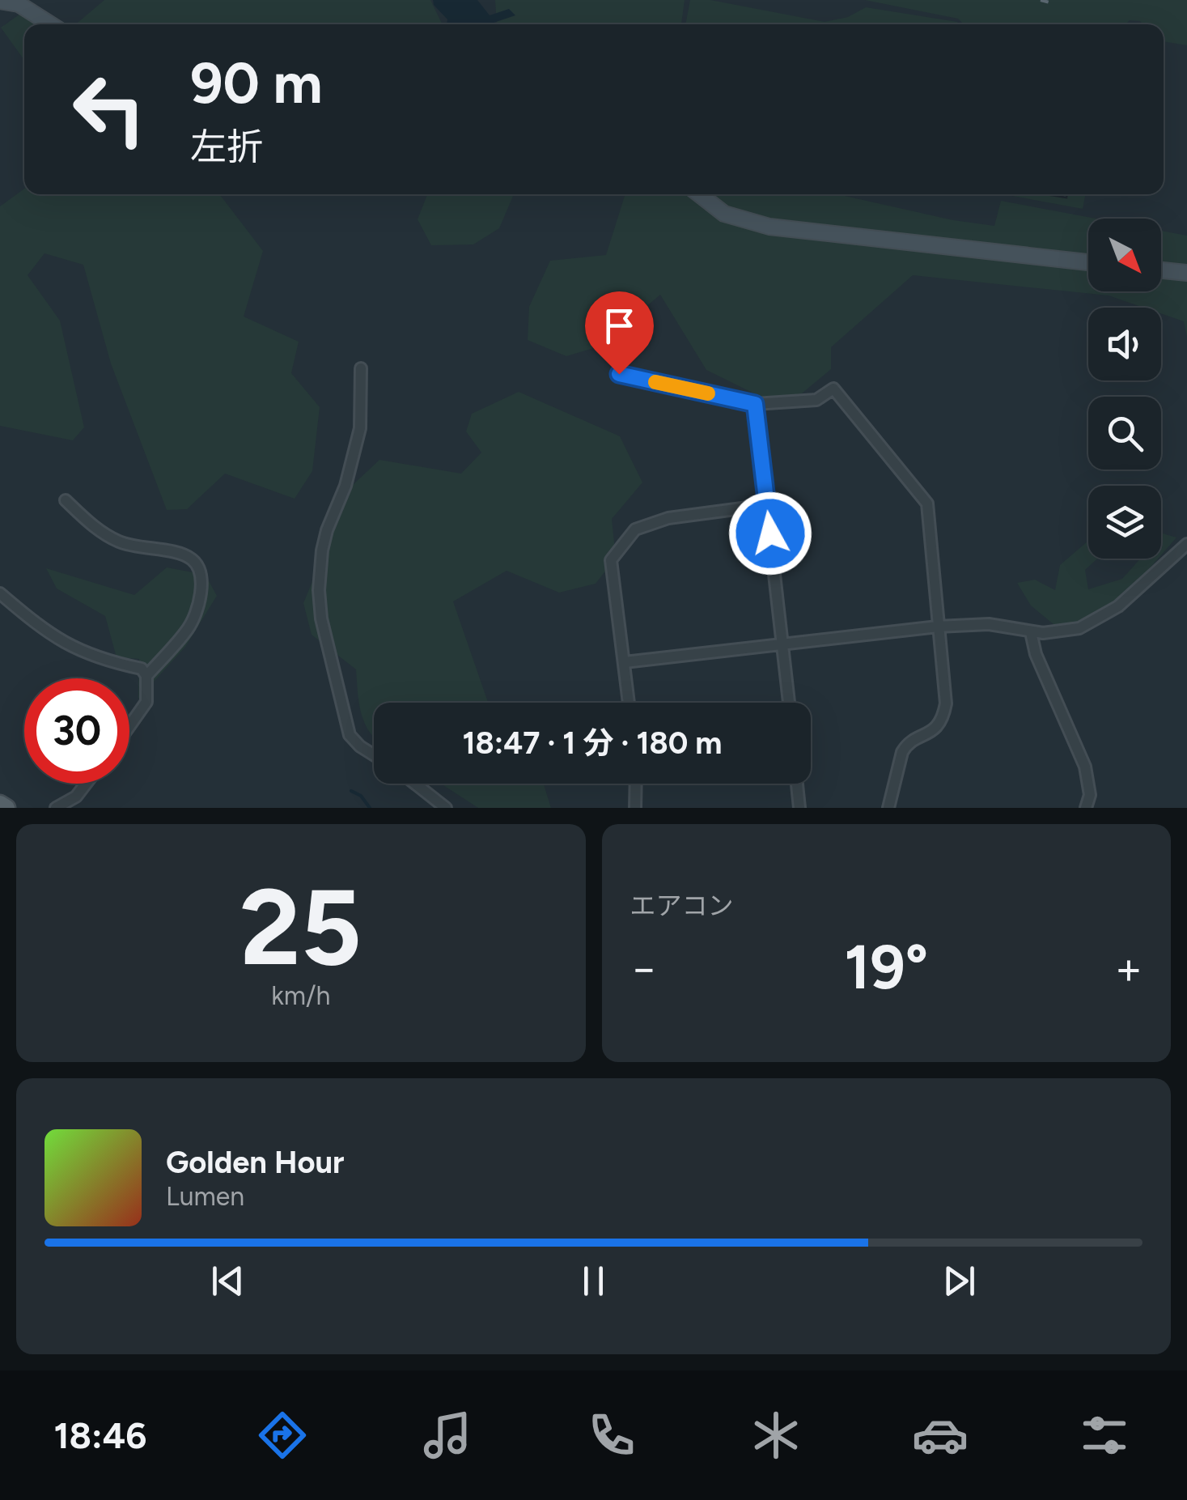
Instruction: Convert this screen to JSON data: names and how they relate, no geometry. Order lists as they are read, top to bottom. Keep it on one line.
{"north":"bottom right","page":{"turn":["90 m","左折"],"limit":"30","trip":"18:47 · 1 分 · 180 m","tile":[["25","km/h"],"エアコン"],"heat":["−","19°","+"],"song":["Golden Hour","Lumen"],"tabs":"18:46"}}
